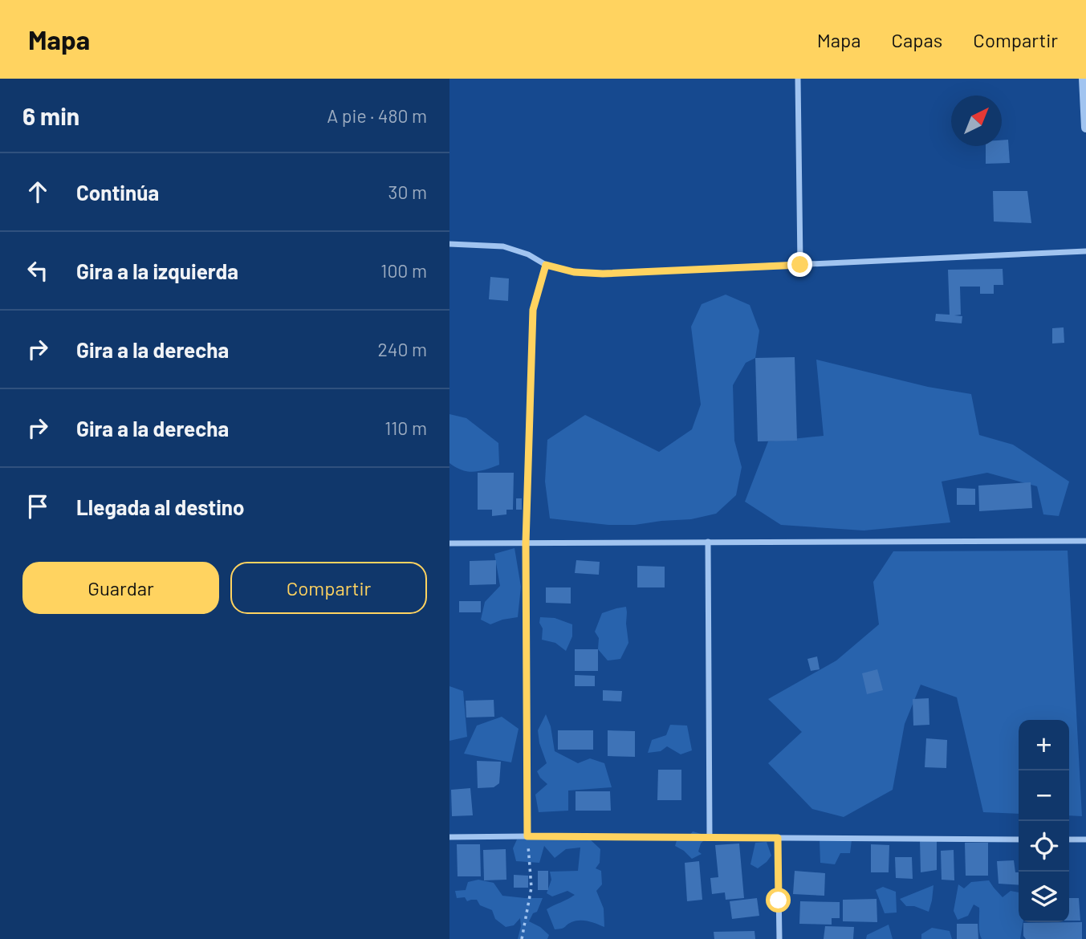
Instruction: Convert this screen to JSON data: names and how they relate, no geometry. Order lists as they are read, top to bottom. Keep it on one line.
{"north":"top right","page":{"header":"Mapa","nav":["Mapa","Capas","Compartir"],"heading":["6 min","A pie · 480 m"],"list":[["Continúa","30 m"],["Gira a la izquierda","100 m"],["Gira a la derecha","240 m"],["Gira a la derecha","110 m"],"Llegada al destino"],"buttons":["Guardar","Compartir"],"map_buttons":["+","−"]}}
